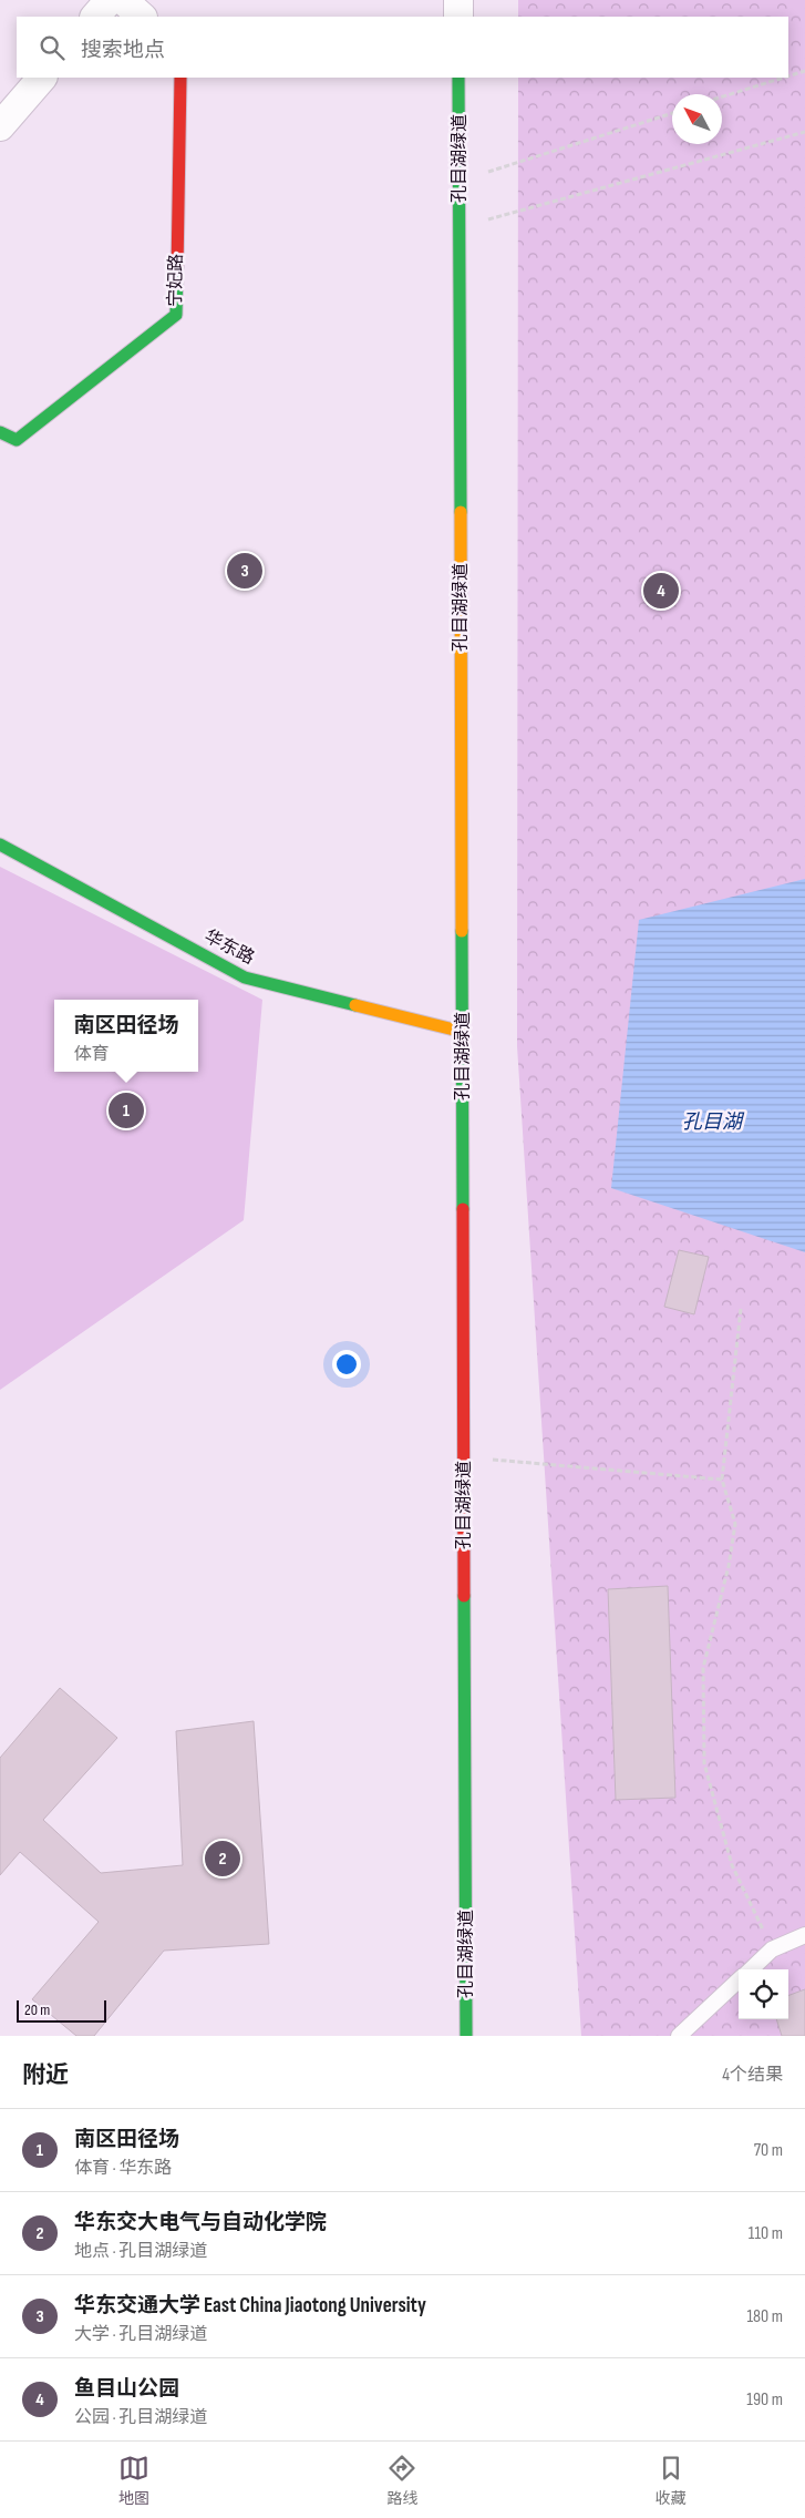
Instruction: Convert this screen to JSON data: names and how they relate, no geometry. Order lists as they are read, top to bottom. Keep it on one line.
{"streets":{"street":["孔目湖绿道","宁妃路","华东路"]},"crossings":[["孔目湖绿道","华东路"]],"water":["孔目湖"],"scale_bar":"20 m","north":"top left","page":{"search":"搜索地点","pins":["3","4","1","2"],"popup":["南区田径场","体育"],"scale":"20 m","heading":["附近","4个结果"],"list":[{"mark":"1","name":"南区田径场","note":"体育 · 华东路","value":"70 m"},{"mark":"2","name":"华东交大电气与自动化学院","note":"地点 · 孔目湖绿道","value":"110 m"},{"mark":"3","name":"华东交通大学 East China Jiaotong University","note":"大学 · 孔目湖绿道","value":"180 m"},{"mark":"4","name":"鱼目山公园","note":"公园 · 孔目湖绿道","value":"190 m"}],"nav":["地图","路线","收藏"]}}
